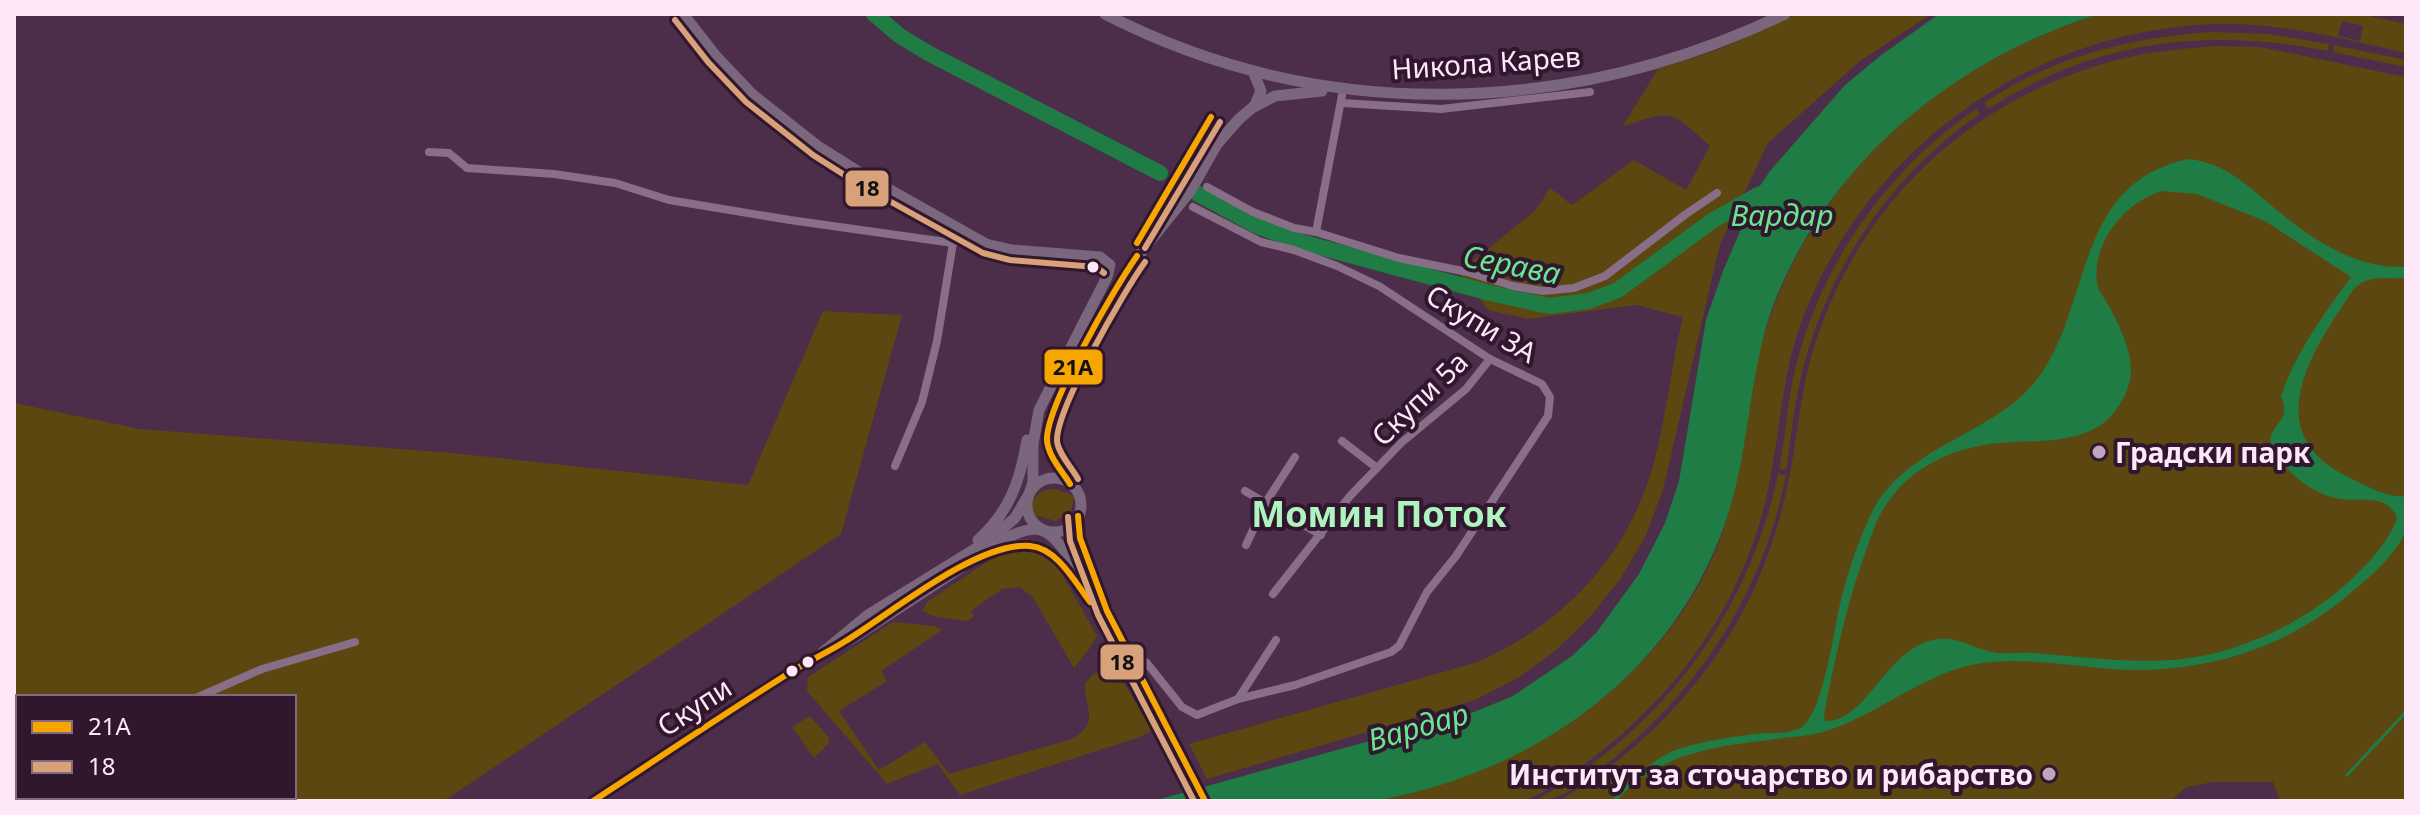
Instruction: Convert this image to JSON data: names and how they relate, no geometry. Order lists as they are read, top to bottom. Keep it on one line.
{"streets":{"street":["Никола Карев","Скупи 3А","Скупи 5а","Скупи"]},"crossings":[["Скупи 3А","Скупи 5а"]],"districts":["Момин Поток"],"water":["Вардар","Серава"],"places":["Градски парк","Институт за сточарство и рибарство"],"lines":["transit line 18","transit line 21A"],"legend":["21A","18"]}
